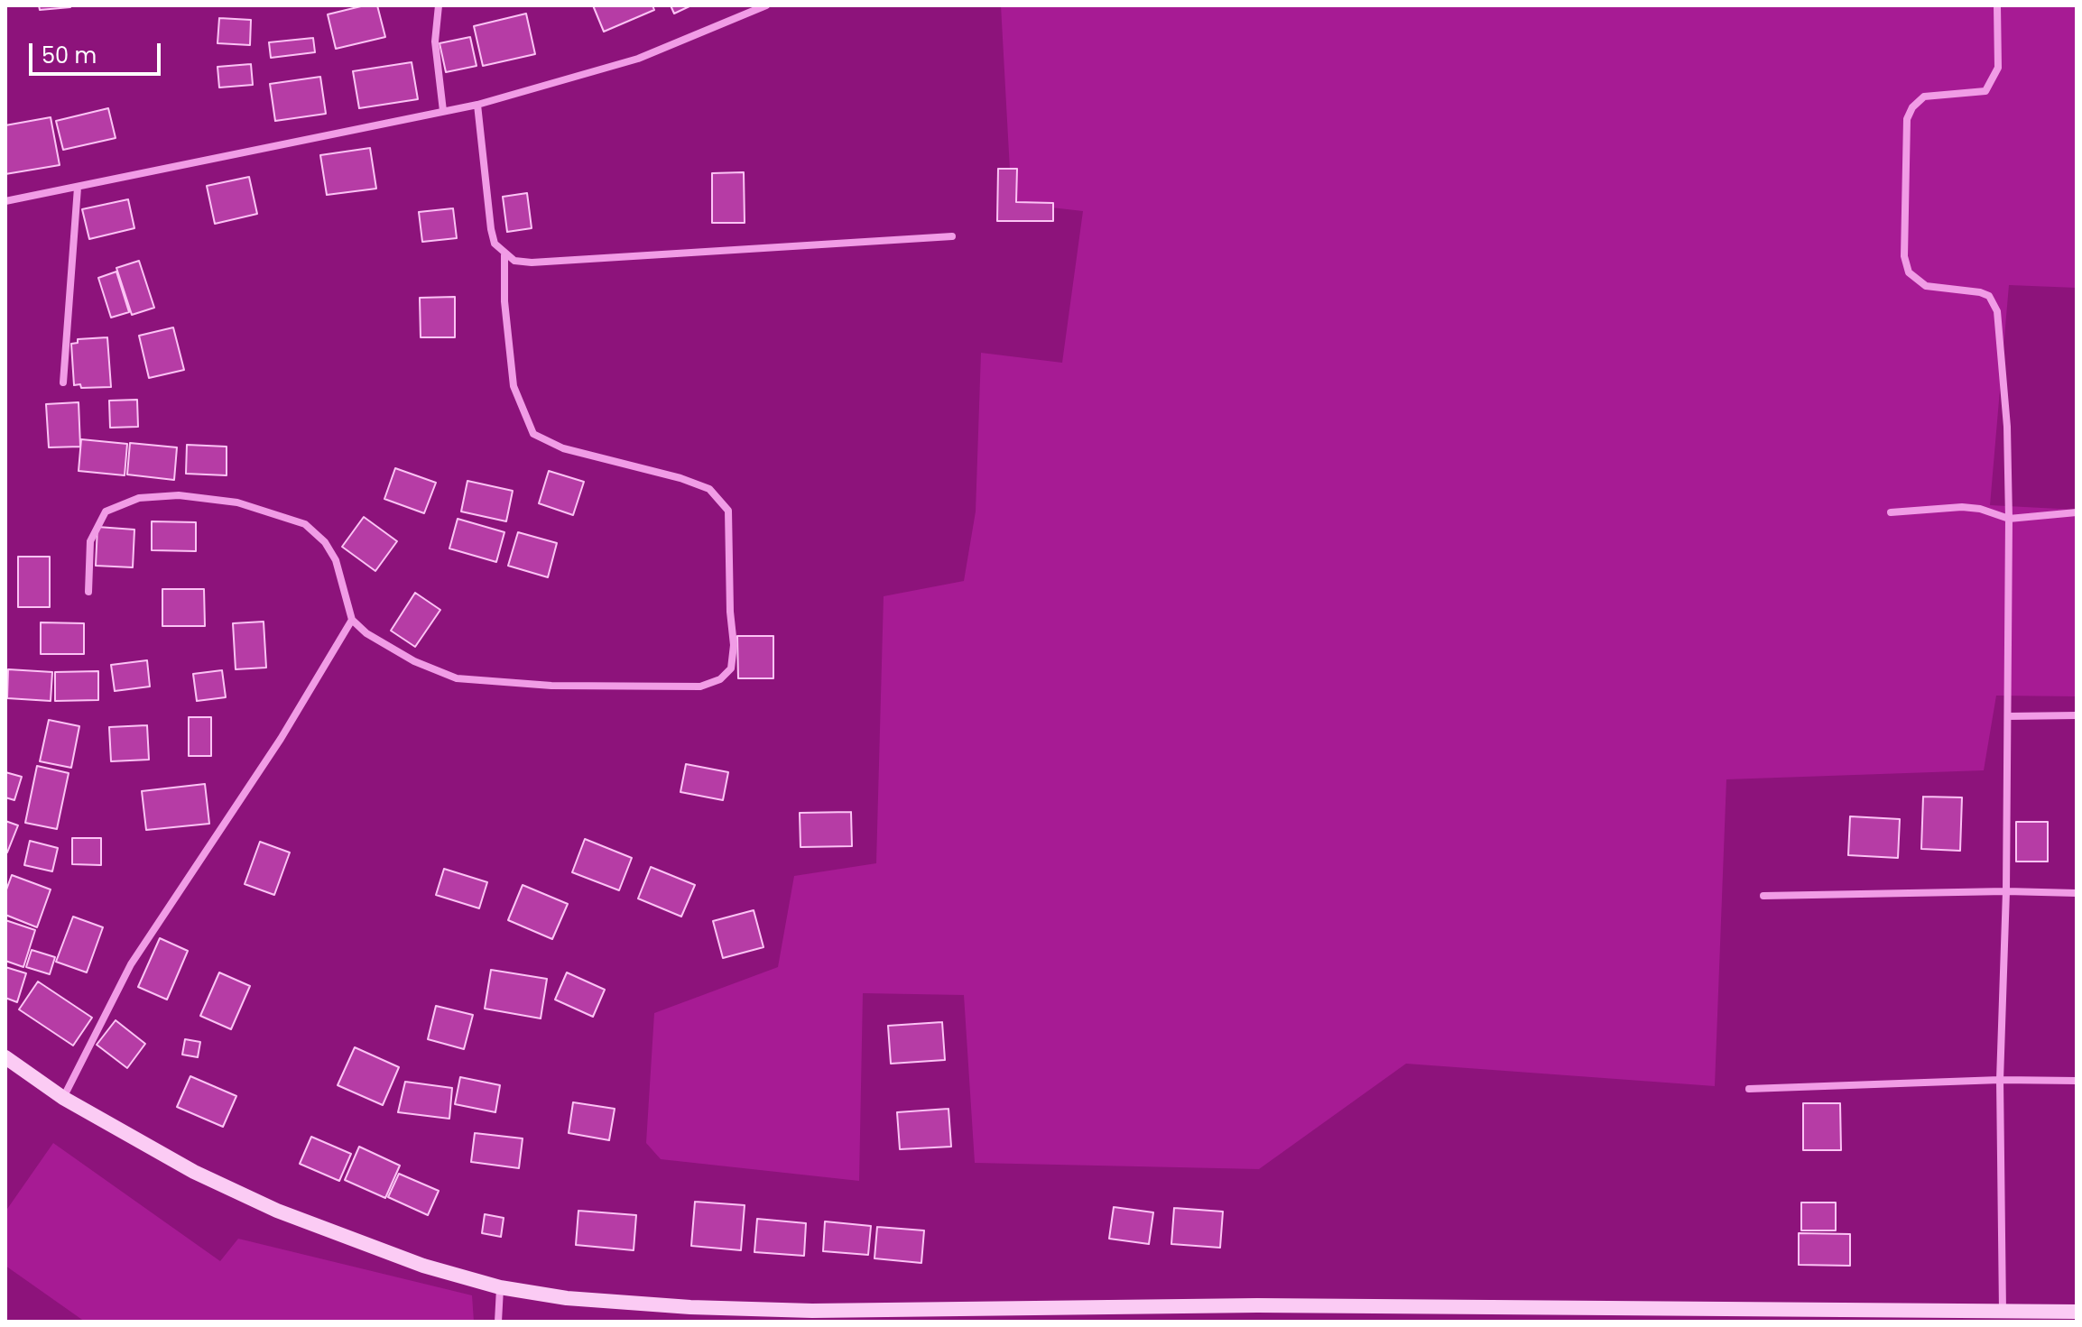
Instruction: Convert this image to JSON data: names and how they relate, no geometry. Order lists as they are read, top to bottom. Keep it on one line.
{"scale_bar":"50 m"}
